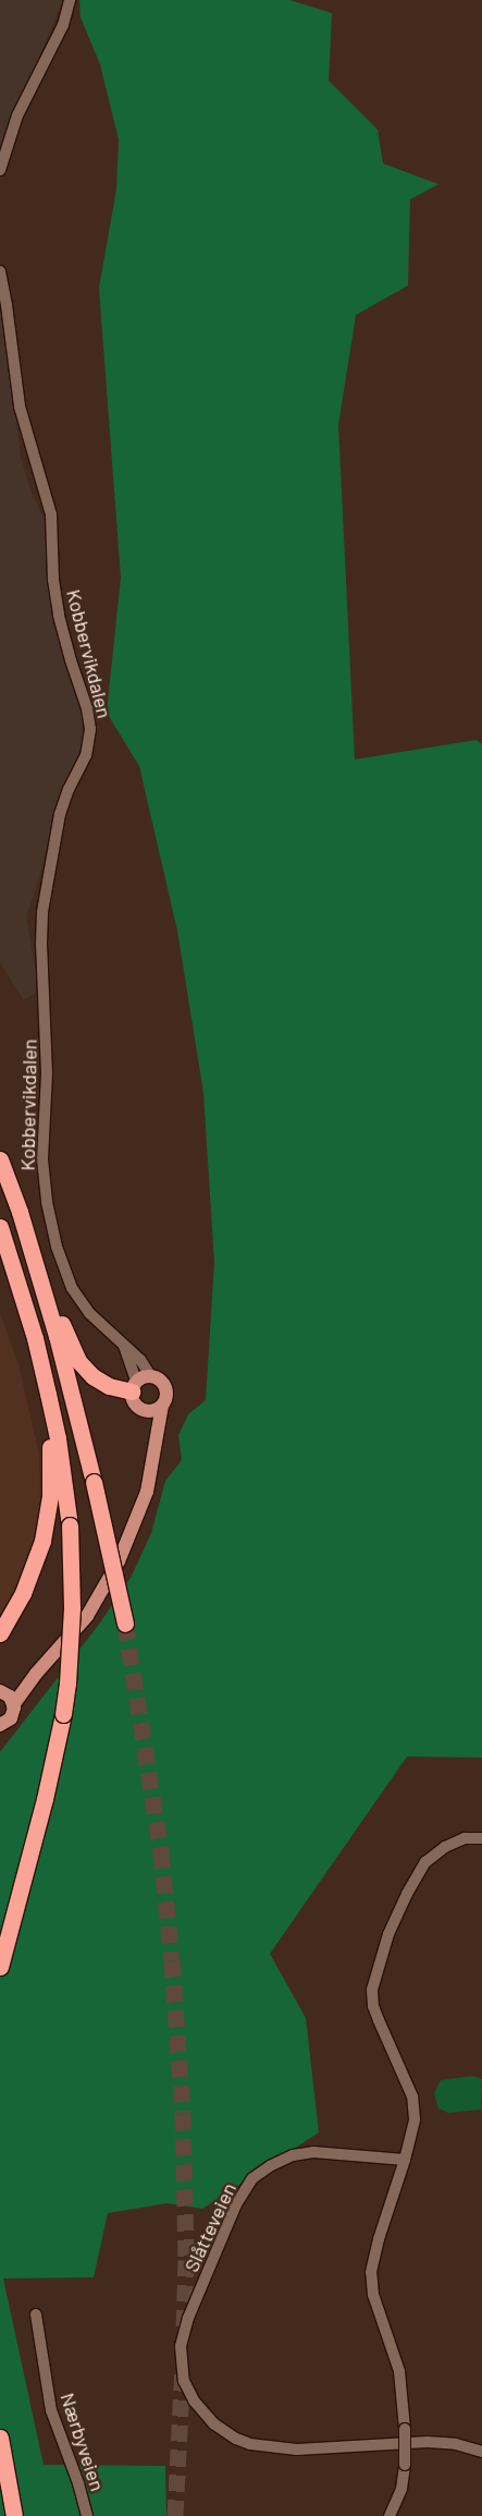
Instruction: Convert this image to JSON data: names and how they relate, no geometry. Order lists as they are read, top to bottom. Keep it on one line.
{"streets":{"street":["Kobbervikdalen","Slåtteveien","Nærbyveien"]}}
